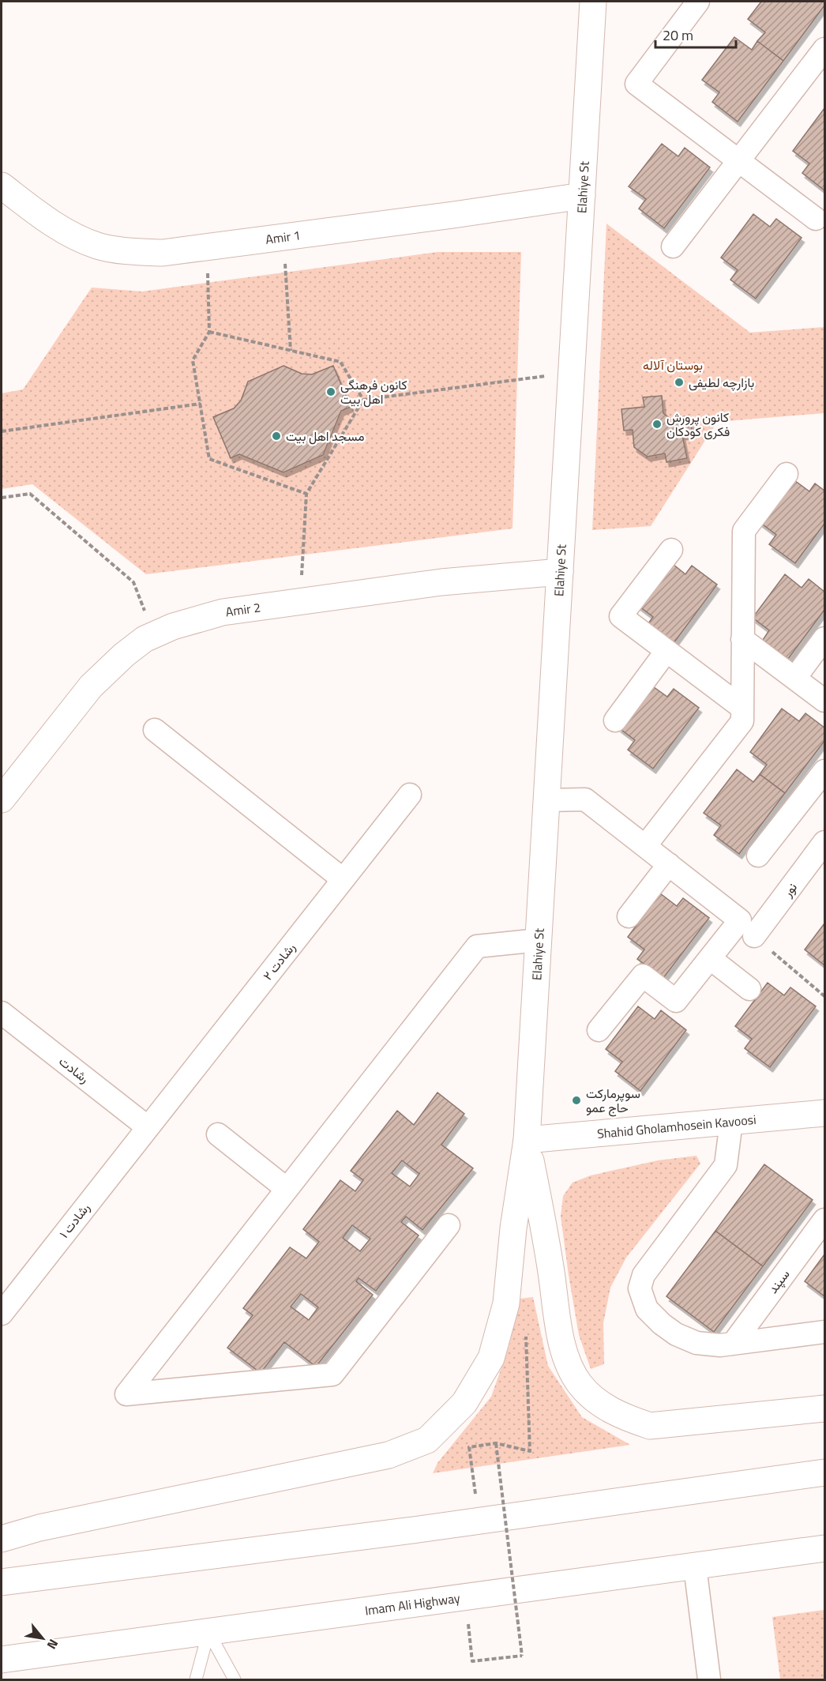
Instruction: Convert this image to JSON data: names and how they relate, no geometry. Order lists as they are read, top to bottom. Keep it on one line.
{"streets":{"main road":["Elahiye St","Amir 1","Amir 2","Shahid Gholamhosein Kavoosi","Imam Ali Highway"],"street":["نور","رشادت ۲","رشادت","رشادت ۱","سپند"]},"crossings":[["Elahiye St","Amir 1"],["Elahiye St","Amir 2"],["Elahiye St","Shahid Gholamhosein Kavoosi"],["رشادت ۲","رشادت"],["رشادت ۲","رشادت ۱"],["رشادت","رشادت ۱"]],"parks":["بوستان آلاله"],"places":["بازارچه لطیفی","کانون فرهنگی اهل بیت","کانون پرورش فکری کودکان","مسجد اهل بیت","سوپرمارکت حاج عمو"],"scale_bar":"20 m","north":"bottom right"}
